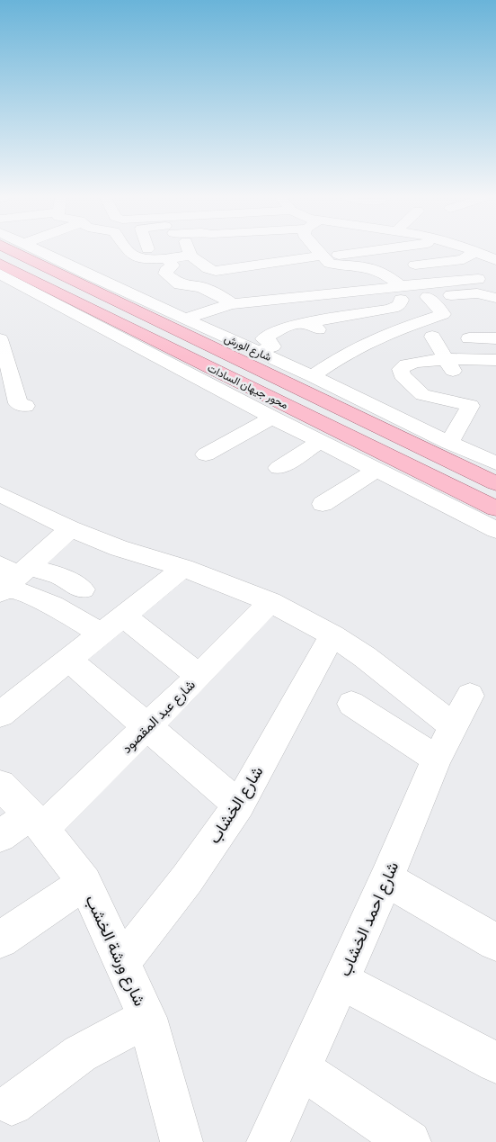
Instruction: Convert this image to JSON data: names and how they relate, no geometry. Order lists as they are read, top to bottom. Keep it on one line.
{"streets":{"main road":["محور جيهان السادات"],"street":["شارع الورش","شارع عبد المقصود","شارع الخشاب","شارع احمد الخشاب","شارع ورشة الخشب"]},"crossings":[["شارع عبد المقصود","شارع ورشة الخشب"],["شارع الخشاب","شارع احمد الخشاب"],["شارع الخشاب","شارع ورشة الخشب"]]}
